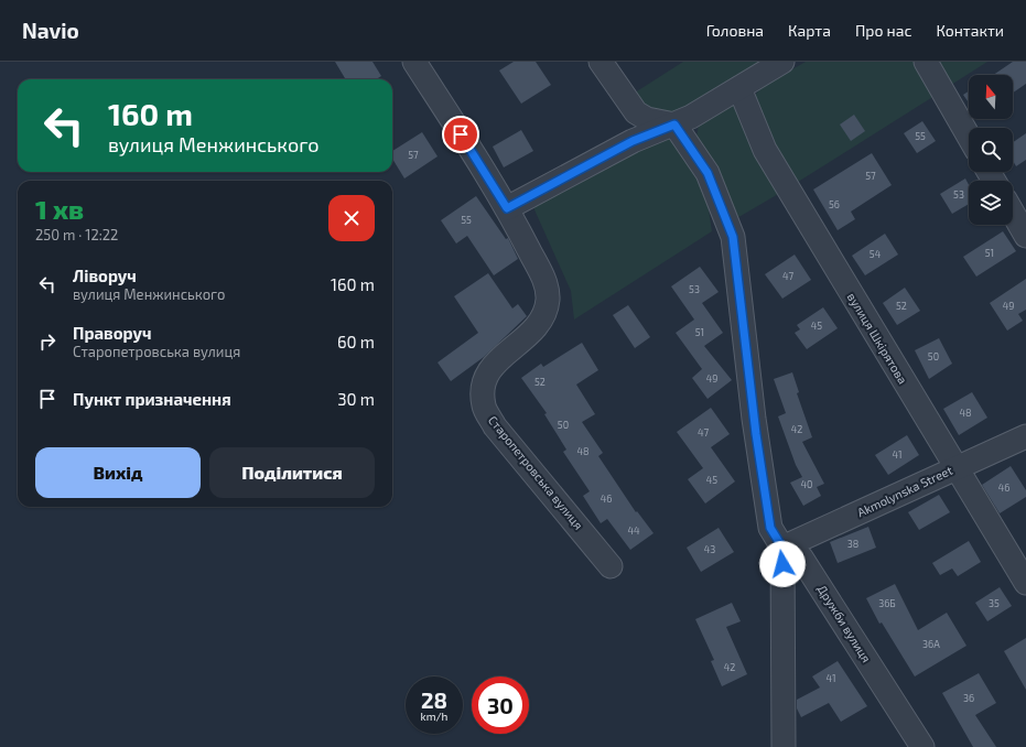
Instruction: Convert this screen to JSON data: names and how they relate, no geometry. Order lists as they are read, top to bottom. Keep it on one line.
{"streets":{"street":["вулиця Шкірятова","Старопетровська вулиця","Akmolynska Street","Дружби вулиця"]},"crossings":[["вулиця Шкірятова","Akmolynska Street"],["Akmolynska Street","Дружби вулиця"]],"house_numbers":["55","57","57","53","56","55","51","54","47","53","52","49","45","51","50","49","52","48","50","42","47","48","41","45","40","46","46","44","38","43","36Б","35","36А","42","41","36"],"north":"top","page":{"header":"Navio","nav":["Головна","Карта","Про нас","Контакти"],"turn":["160 m","вулиця Менжинського"],"heading":["1 хв","250 m · 12:22"],"list":[{"name":"Ліворуч","note":"вулиця Менжинського","value":"160 m"},{"name":"Праворуч","note":"Старопетровська вулиця","value":"60 m"},{"name":"Пункт призначення","value":"30 m"}],"buttons":["Вихід","Поділитися"],"speed":"28 km/h","limit":"30"}}
